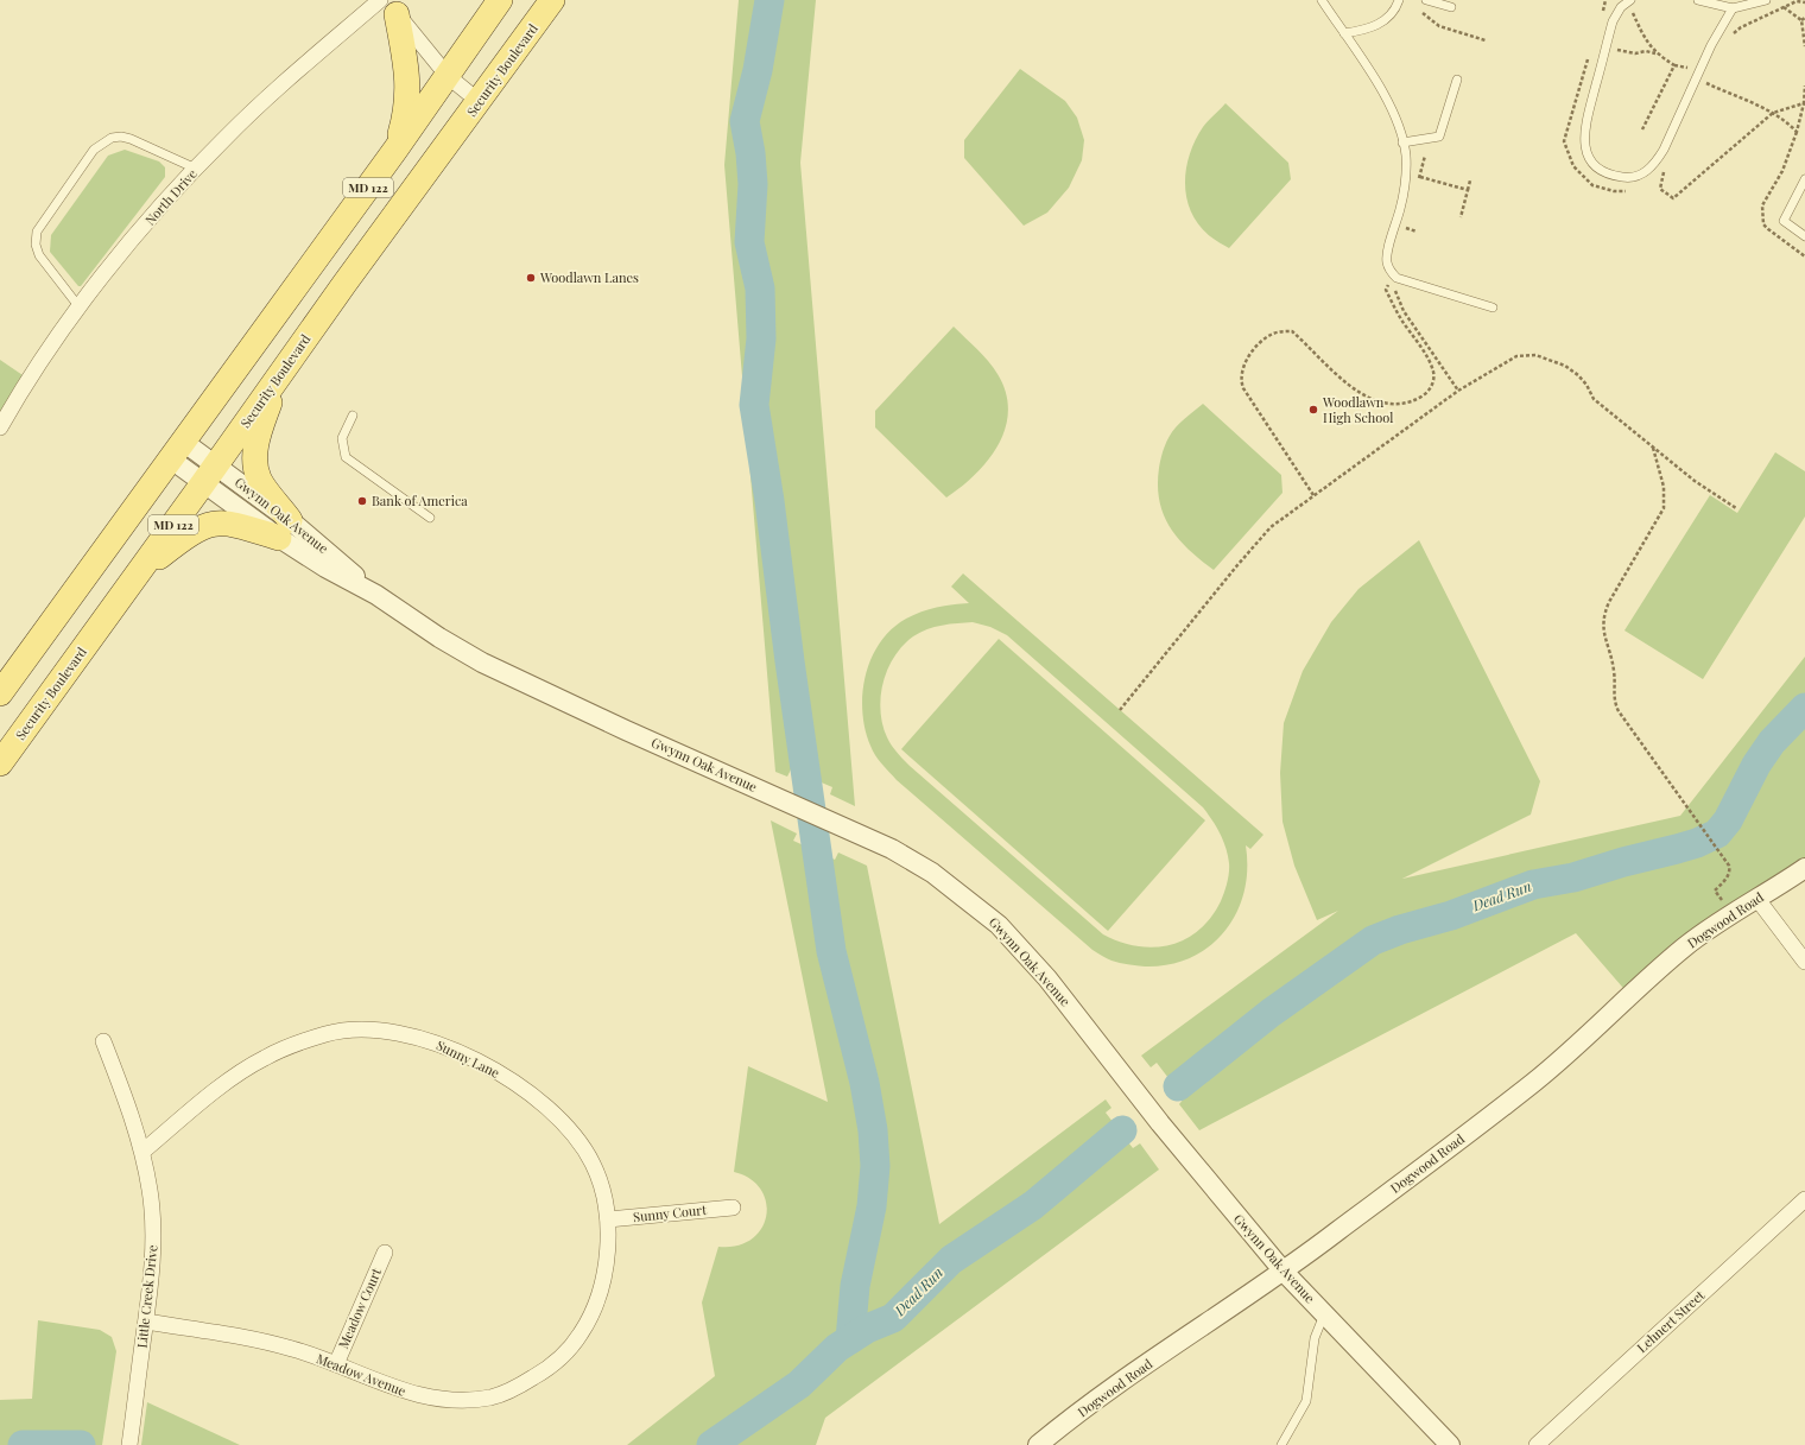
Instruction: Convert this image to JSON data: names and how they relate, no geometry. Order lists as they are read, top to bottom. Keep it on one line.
{"streets":{"main road":["Security Boulevard","MD 122"],"street":["North Drive","Gwynn Oak Avenue","Dogwood Road","Sunny Lane","Sunny Court","Little Creek Drive","Meadow Court","Lehnert Street","Meadow Avenue"]},"crossings":[["Security Boulevard","Gwynn Oak Avenue"],["MD 122","Gwynn Oak Avenue"],["Gwynn Oak Avenue","Dogwood Road"],["Sunny Lane","Sunny Court"],["Sunny Lane","Little Creek Drive"],["Sunny Lane","Meadow Avenue"],["Sunny Court","Meadow Avenue"],["Little Creek Drive","Meadow Avenue"],["Meadow Court","Meadow Avenue"]],"water":["Dead Run"],"places":["Woodlawn Lanes","Woodlawn High School","Bank of America"]}
